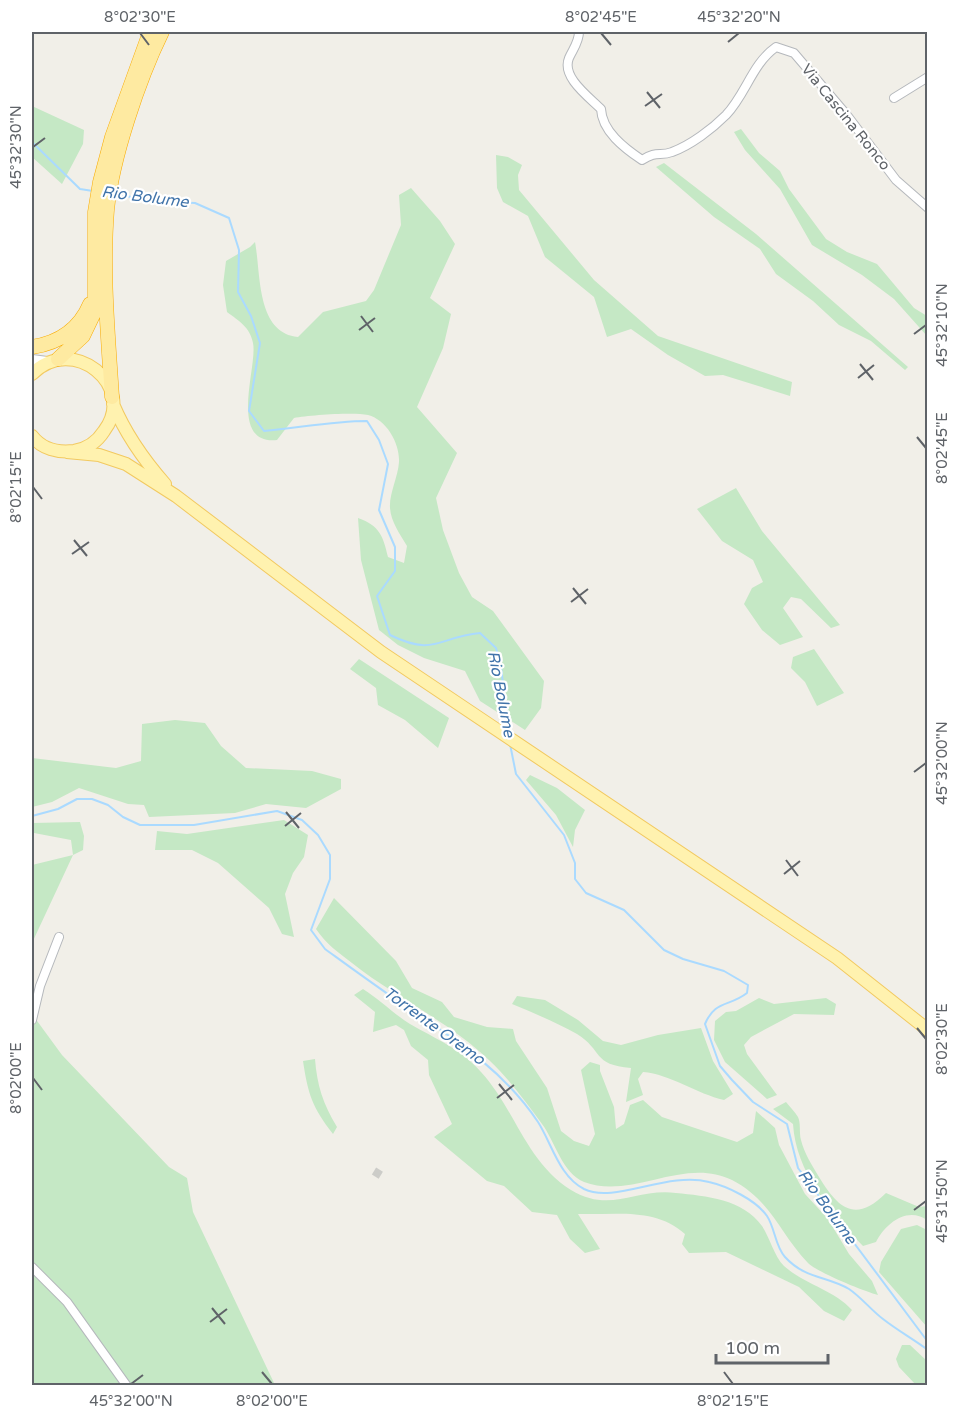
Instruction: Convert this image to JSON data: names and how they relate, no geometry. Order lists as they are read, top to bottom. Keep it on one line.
{"streets":{"street":["Via Cascina Ronco"]},"water":["Rio Bolume","Torrente Oremo"],"scale_bar":"100 m","coordinates":["8°02'30\"E","8°02'45\"E","45°32'20\"N","45°32'30\"N","45°32'10\"N","8°02'15\"E","45°32'00\"N","8°02'00\"E","45°31'50\"N"]}
